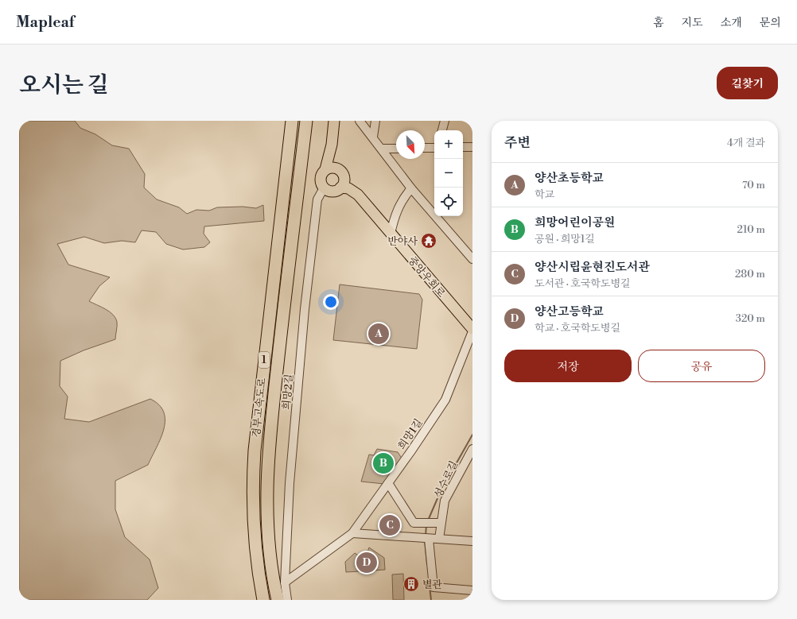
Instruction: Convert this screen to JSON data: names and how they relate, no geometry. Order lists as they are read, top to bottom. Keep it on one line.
{"streets":{"highway":["1","경부고속도로"],"main road":["중앙우회로"],"street":["희망2길","희망1길","성수로길"]},"crossings":[["중앙우회로","희망2길"],["중앙우회로","희망1길"],["희망2길","희망1길"]],"places":{"temple":["반야사"],"building":["별관"]},"north":"bottom right","page":{"header":"Mapleaf","nav":["홈","지도","소개","문의"],"title":"오시는 길","buttons":["길찾기",["저장","공유"]],"heading":["주변","4개 결과"],"map_buttons":["+","−"],"list":[{"mark":"A","name":"양산초등학교","note":"학교","value":"70 m"},{"mark":"B","name":"희망어린이공원","note":"공원 · 희망1길","value":"210 m"},{"mark":"C","name":"양산시립윤현진도서관","note":"도서관 · 호국학도병길","value":"280 m"},{"mark":"D","name":"양산고등학교","note":"학교 · 호국학도병길","value":"320 m"}],"pins":["A","B","C","D"]}}
